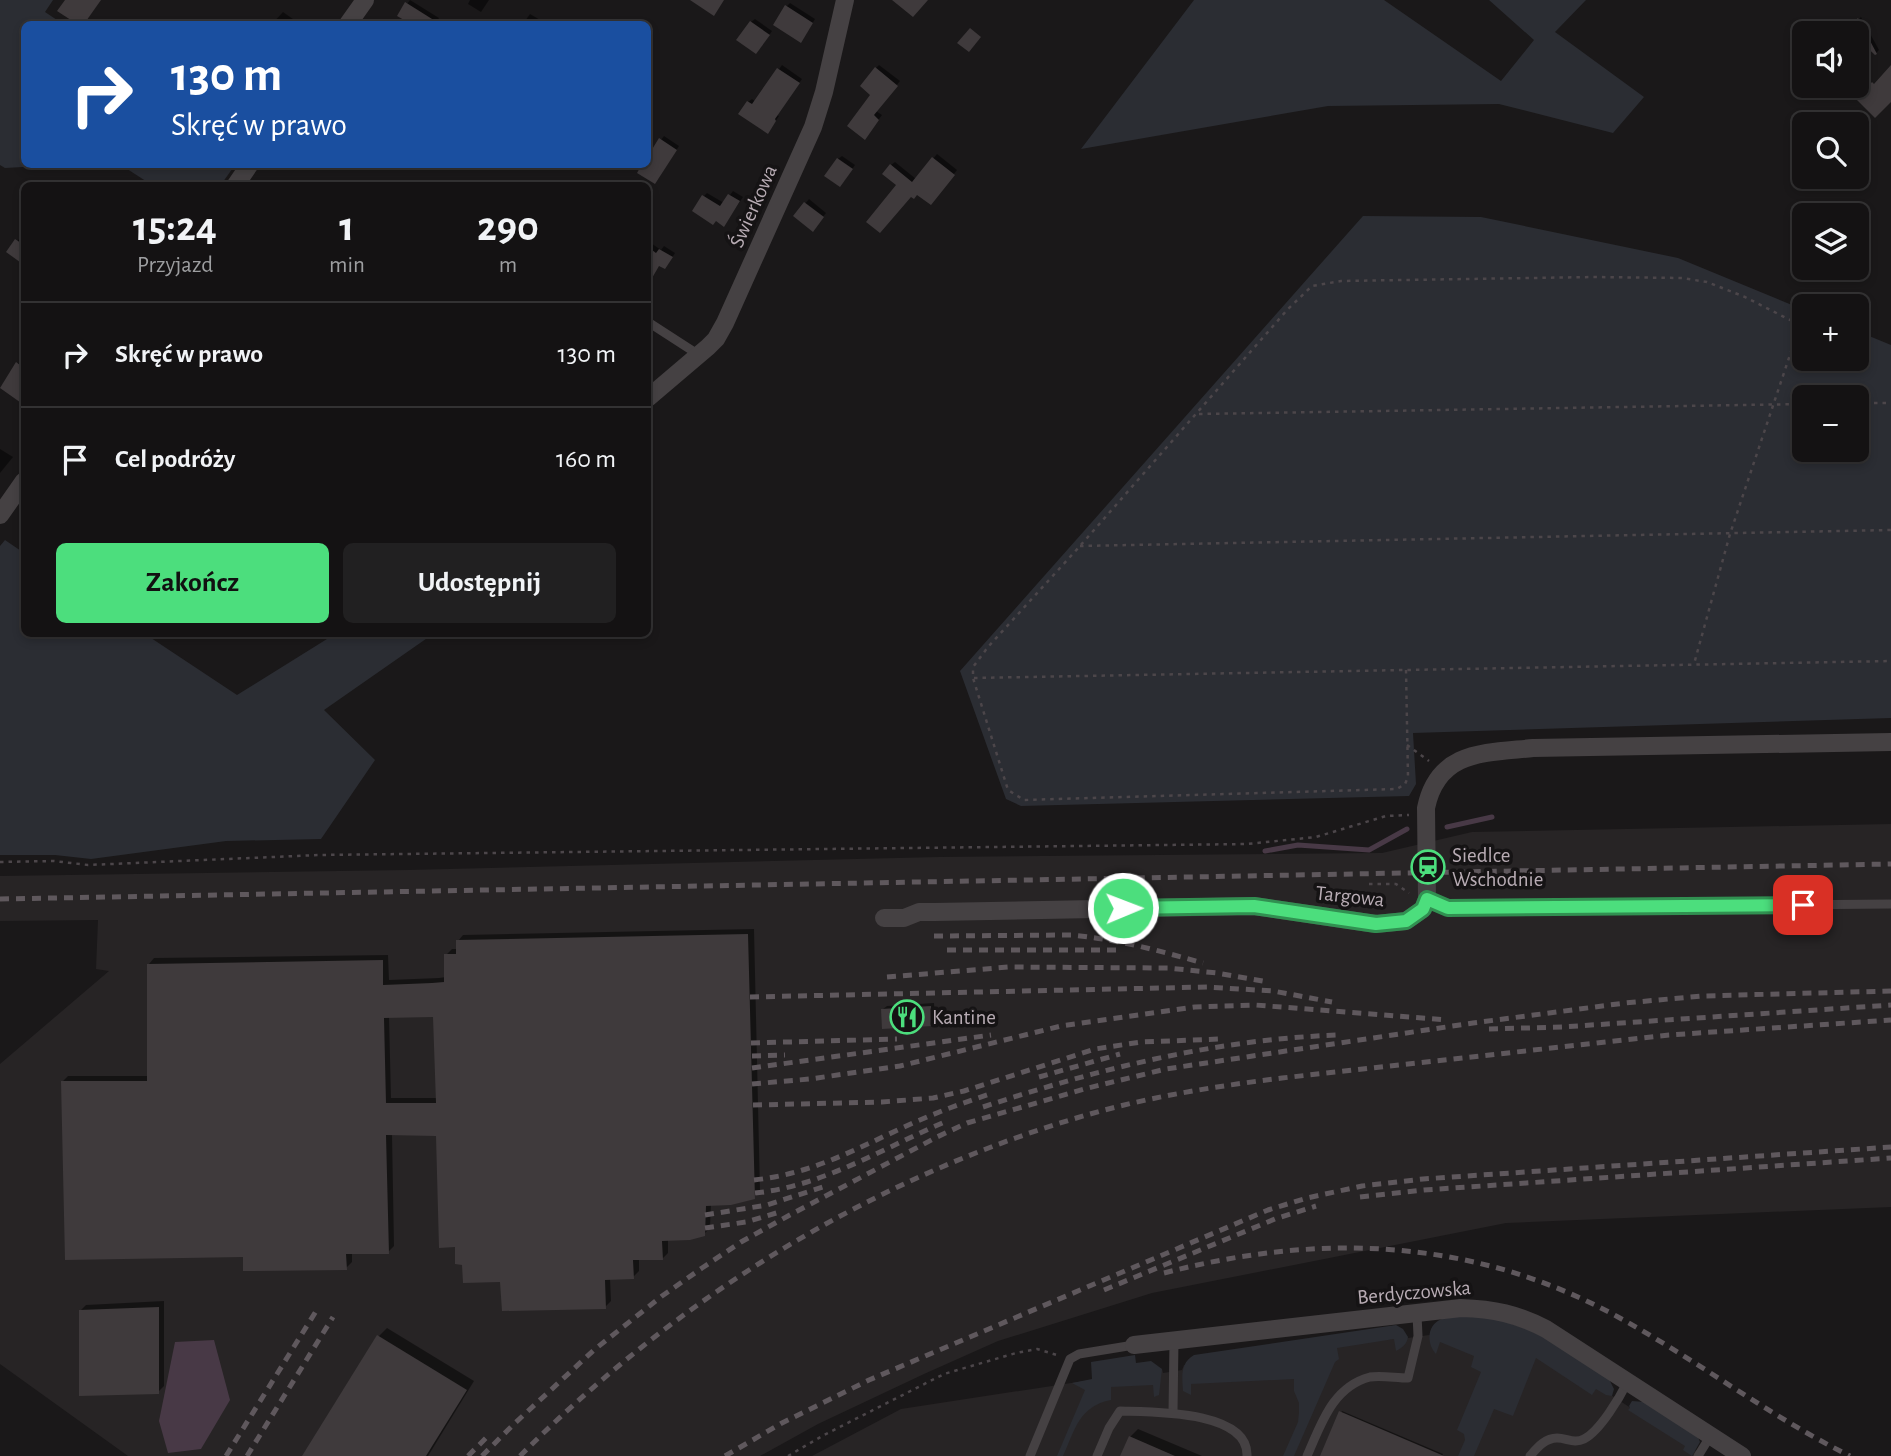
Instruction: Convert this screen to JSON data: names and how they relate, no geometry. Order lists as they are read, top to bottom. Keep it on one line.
{"streets":{"street":["Świerkowa","Targowa","Berdyczowska"]},"places":{"station":["Siedlce Wschodnie"],"restaurant":["Kantine"]},"page":{"map_buttons":["+","−"],"turn":["130 m","Skręć w prawo"],"eta":["15:24","Przyjazd","1","min","290","m"],"list":[{"name":"Skręć w prawo","value":"130 m"},{"name":"Cel podróży","value":"160 m"}],"buttons":["Zakończ","Udostępnij"]}}
